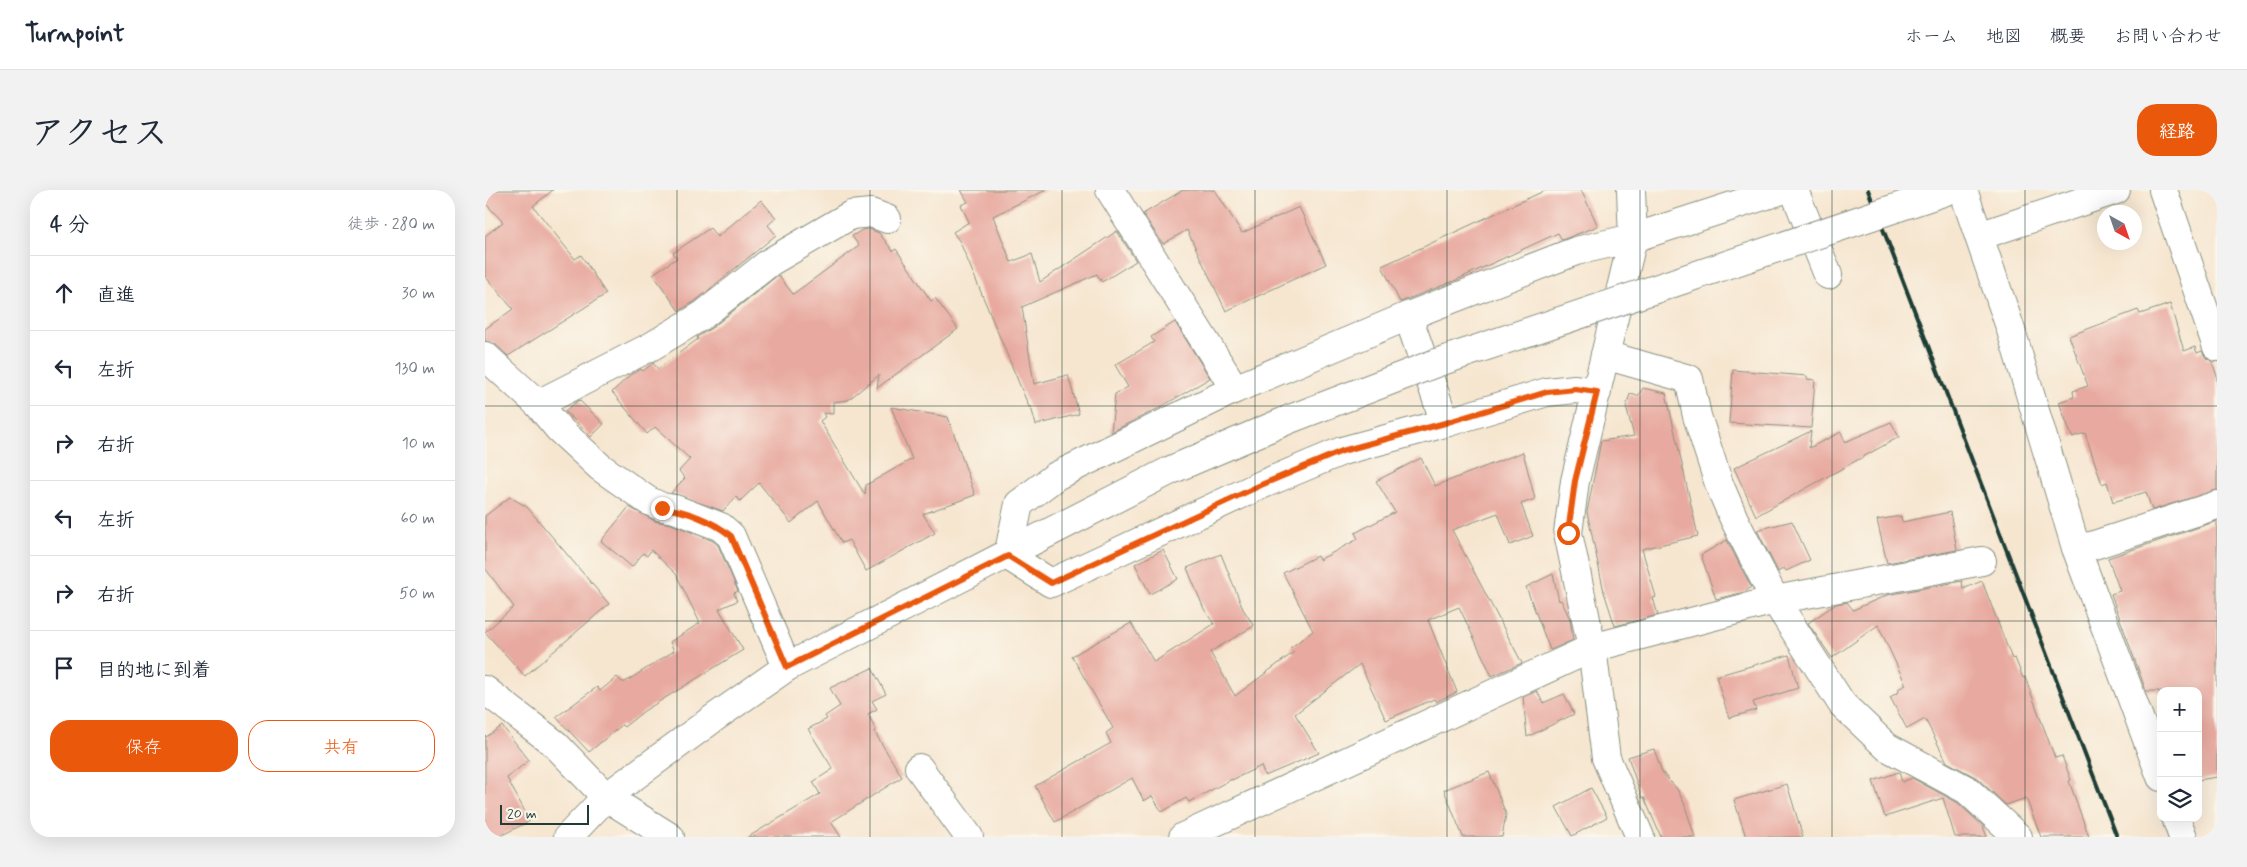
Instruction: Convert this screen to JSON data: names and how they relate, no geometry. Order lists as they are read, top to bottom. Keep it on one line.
{"scale_bar":"20 m","north":"bottom right","page":{"header":"Turnpoint","nav":["ホーム","地図","概要","お問い合わせ"],"title":"アクセス","buttons":["経路",["保存","共有"]],"heading":["4 分","徒歩 · 280 m"],"list":[["直進","30 m"],["左折","130 m"],["右折","10 m"],["左折","60 m"],["右折","50 m"],"目的地に到着"],"map_buttons":["+","−"],"scale":"20 m"}}
